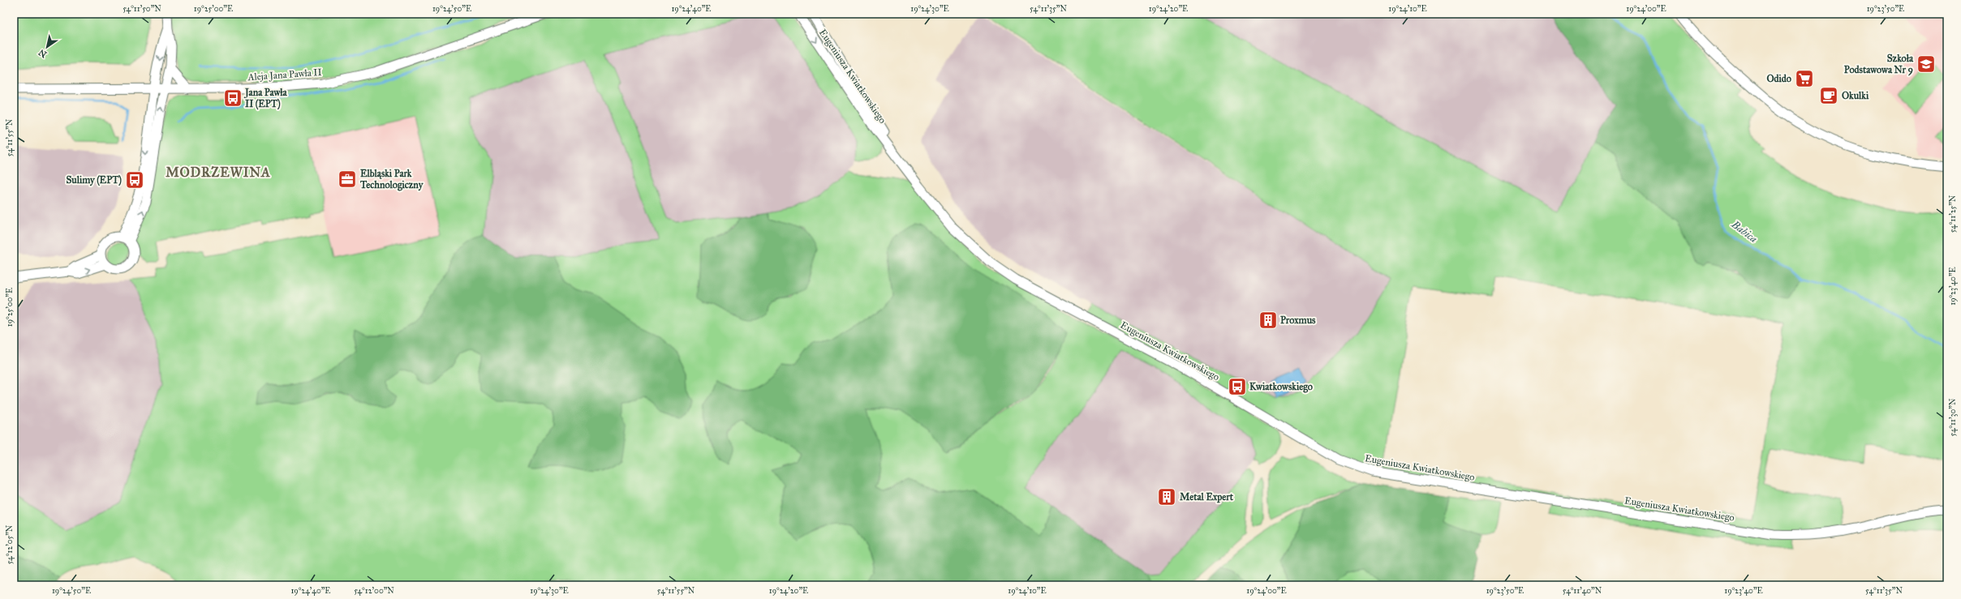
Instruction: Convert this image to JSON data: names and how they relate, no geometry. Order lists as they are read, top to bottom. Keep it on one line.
{"streets":{"street":["Aleja Jana Pawła II","Eugeniusza Kwiatkowskiego"]},"districts":["MODRZEWINA"],"water":["Babica"],"places":{"school or university":["Szkoła Podstawowa Nr 9"],"supermarket":["Odido"],"cafe":["Okulki"],"bus stop":["Jana Pawła II (EPT)","Sulimy (EPT)","Kwiatkowskiego"],"office":["Elbląski Park Technologiczny"],"building":["Proxmus","Metal Expert"]},"north":"bottom left","coordinates":["54°11'50\"N","19°25'00\"E","19°24'50\"E","19°24'40\"E","19°24'30\"E","54°11'35\"N","19°24'20\"E","19°24'10\"E","19°24'00\"E","19°23'50\"E","54°11'55\"N","54°11'25\"N","19°23'40\"E","54°11'30\"N","54°12'05\"N","54°12'00\"N","54°11'40\"N"]}
